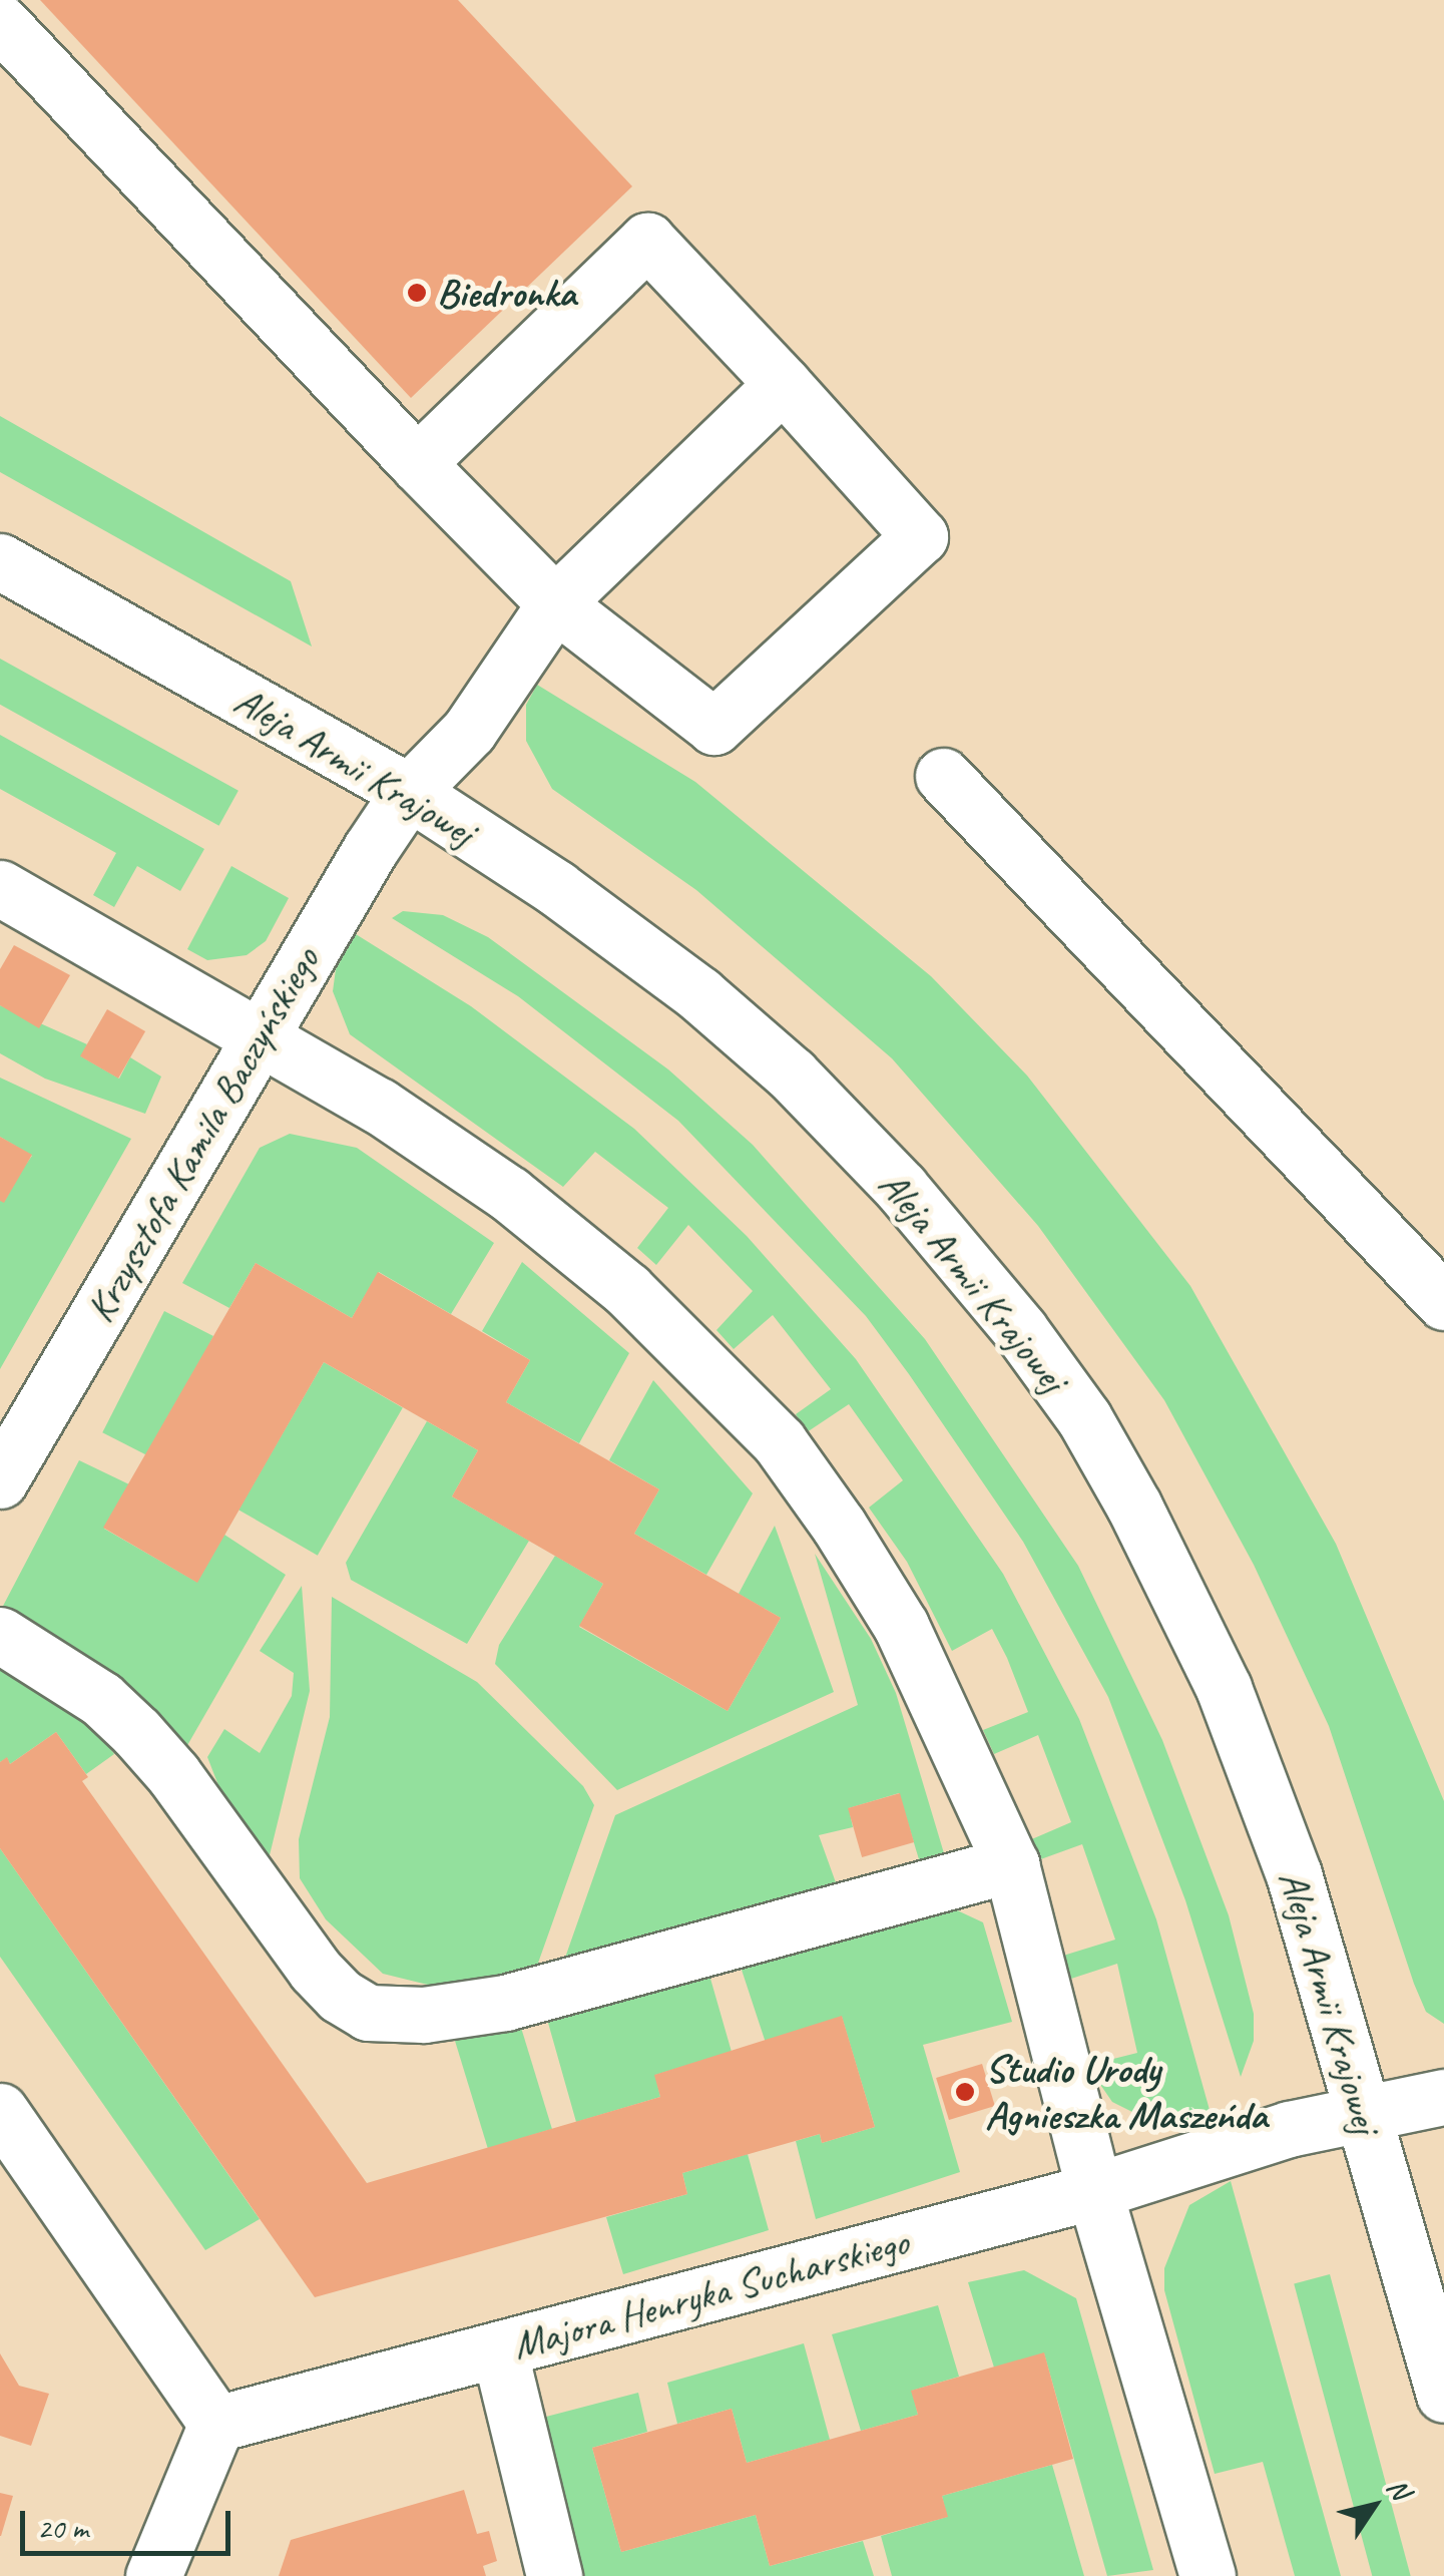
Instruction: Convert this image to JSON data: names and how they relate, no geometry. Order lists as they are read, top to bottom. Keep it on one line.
{"streets":{"street":["Aleja Armii Krajowej","Krzysztofa Kamila Baczyńskiego","Majora Henryka Sucharskiego"]},"crossings":[["Aleja Armii Krajowej","Krzysztofa Kamila Baczyńskiego"],["Aleja Armii Krajowej","Majora Henryka Sucharskiego"]],"places":["Biedronka","Studio Urody Agnieszka Maszeńda"],"scale_bar":"20 m","north":"top right"}
